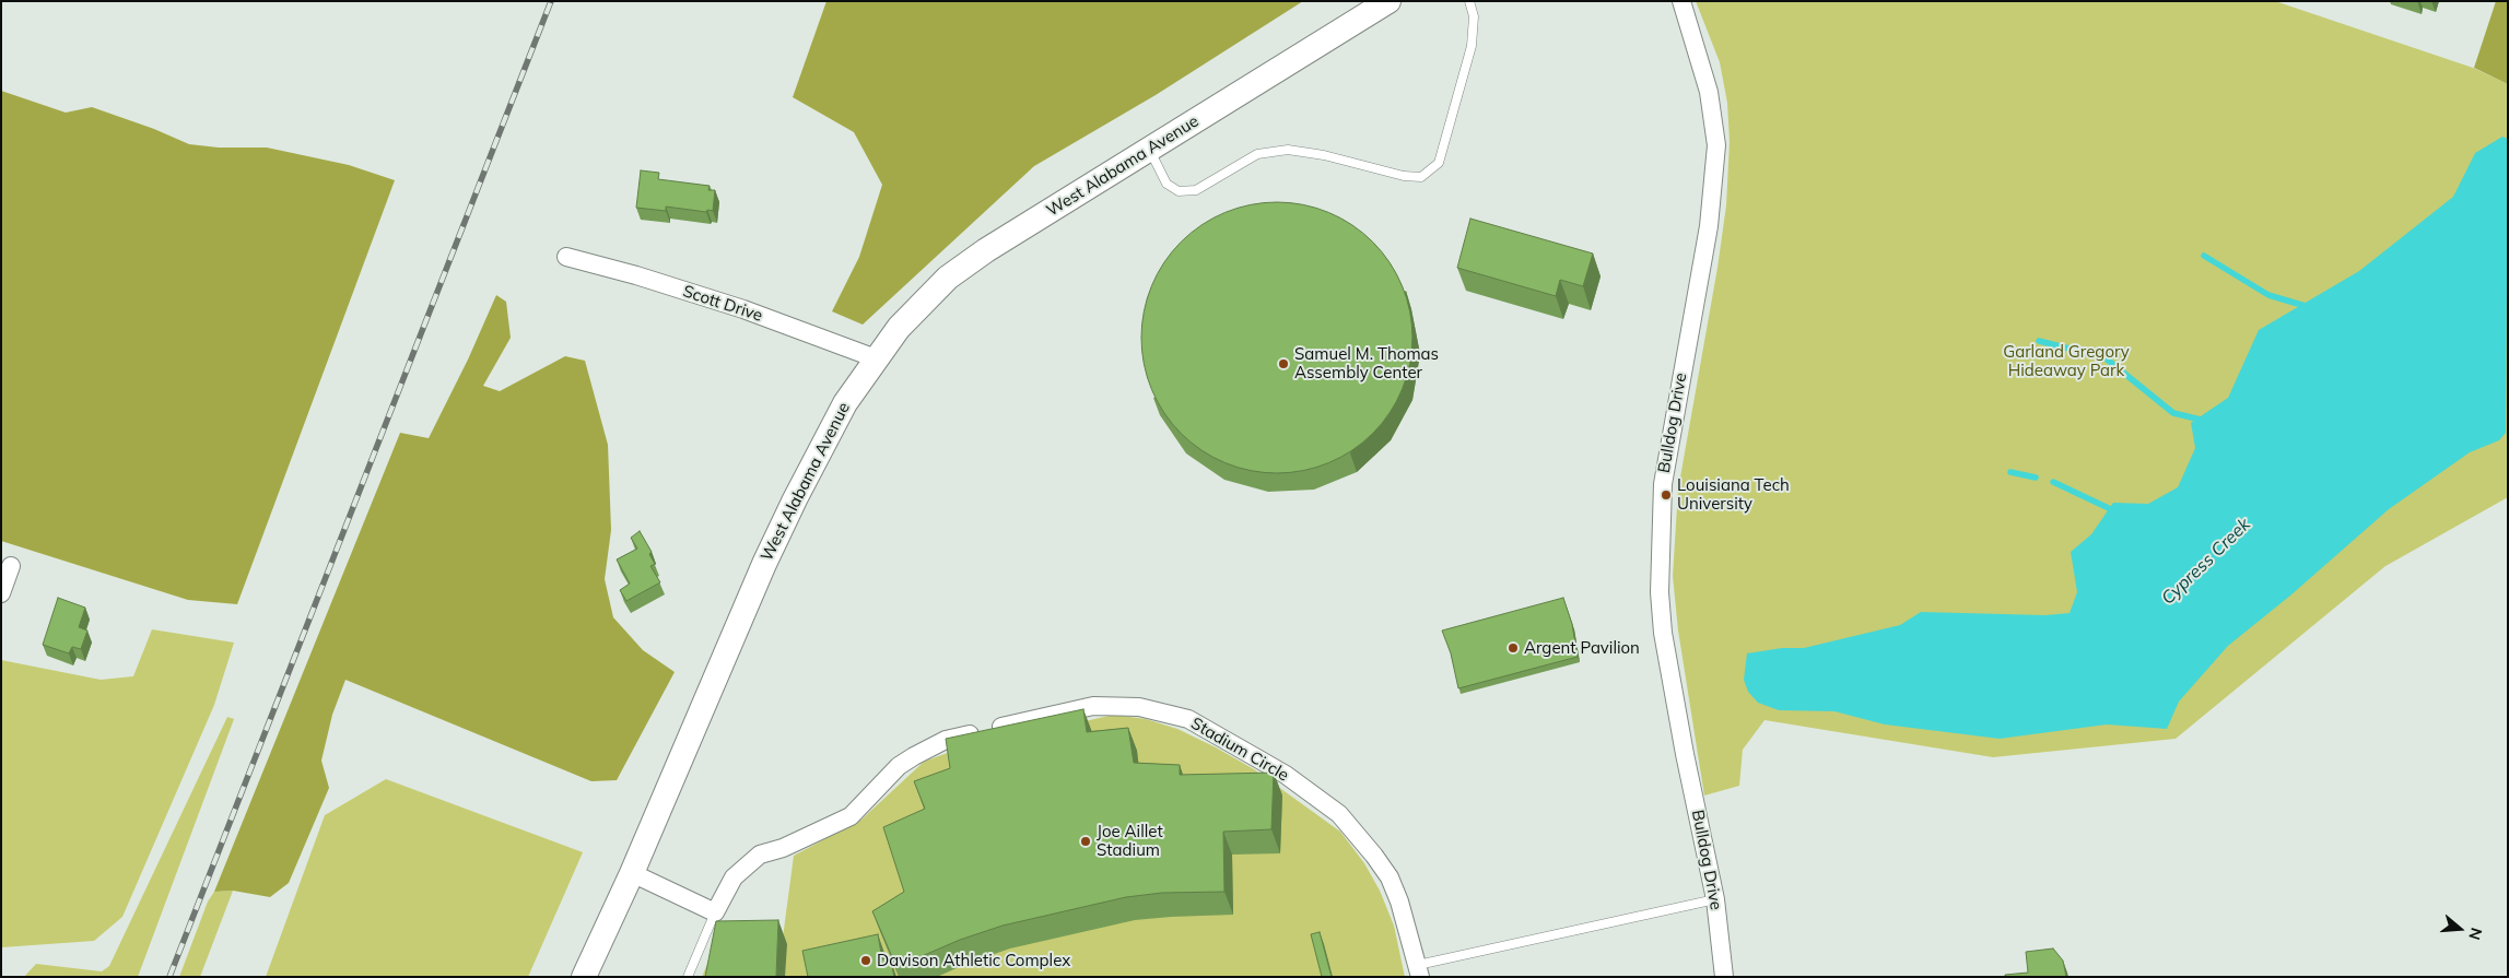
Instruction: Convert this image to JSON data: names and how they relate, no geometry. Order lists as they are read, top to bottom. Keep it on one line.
{"streets":{"main road":["West Alabama Avenue"],"street":["Scott Drive","Bulldog Drive","Stadium Circle"]},"crossings":[["West Alabama Avenue","Scott Drive"]],"water":["Cypress Creek"],"parks":["Garland Gregory Hideaway Park"],"places":["Samuel M. Thomas Assembly Center","Louisiana Tech University","Argent Pavilion","Joe Aillet Stadium","Davison Athletic Complex"],"north":"right"}
